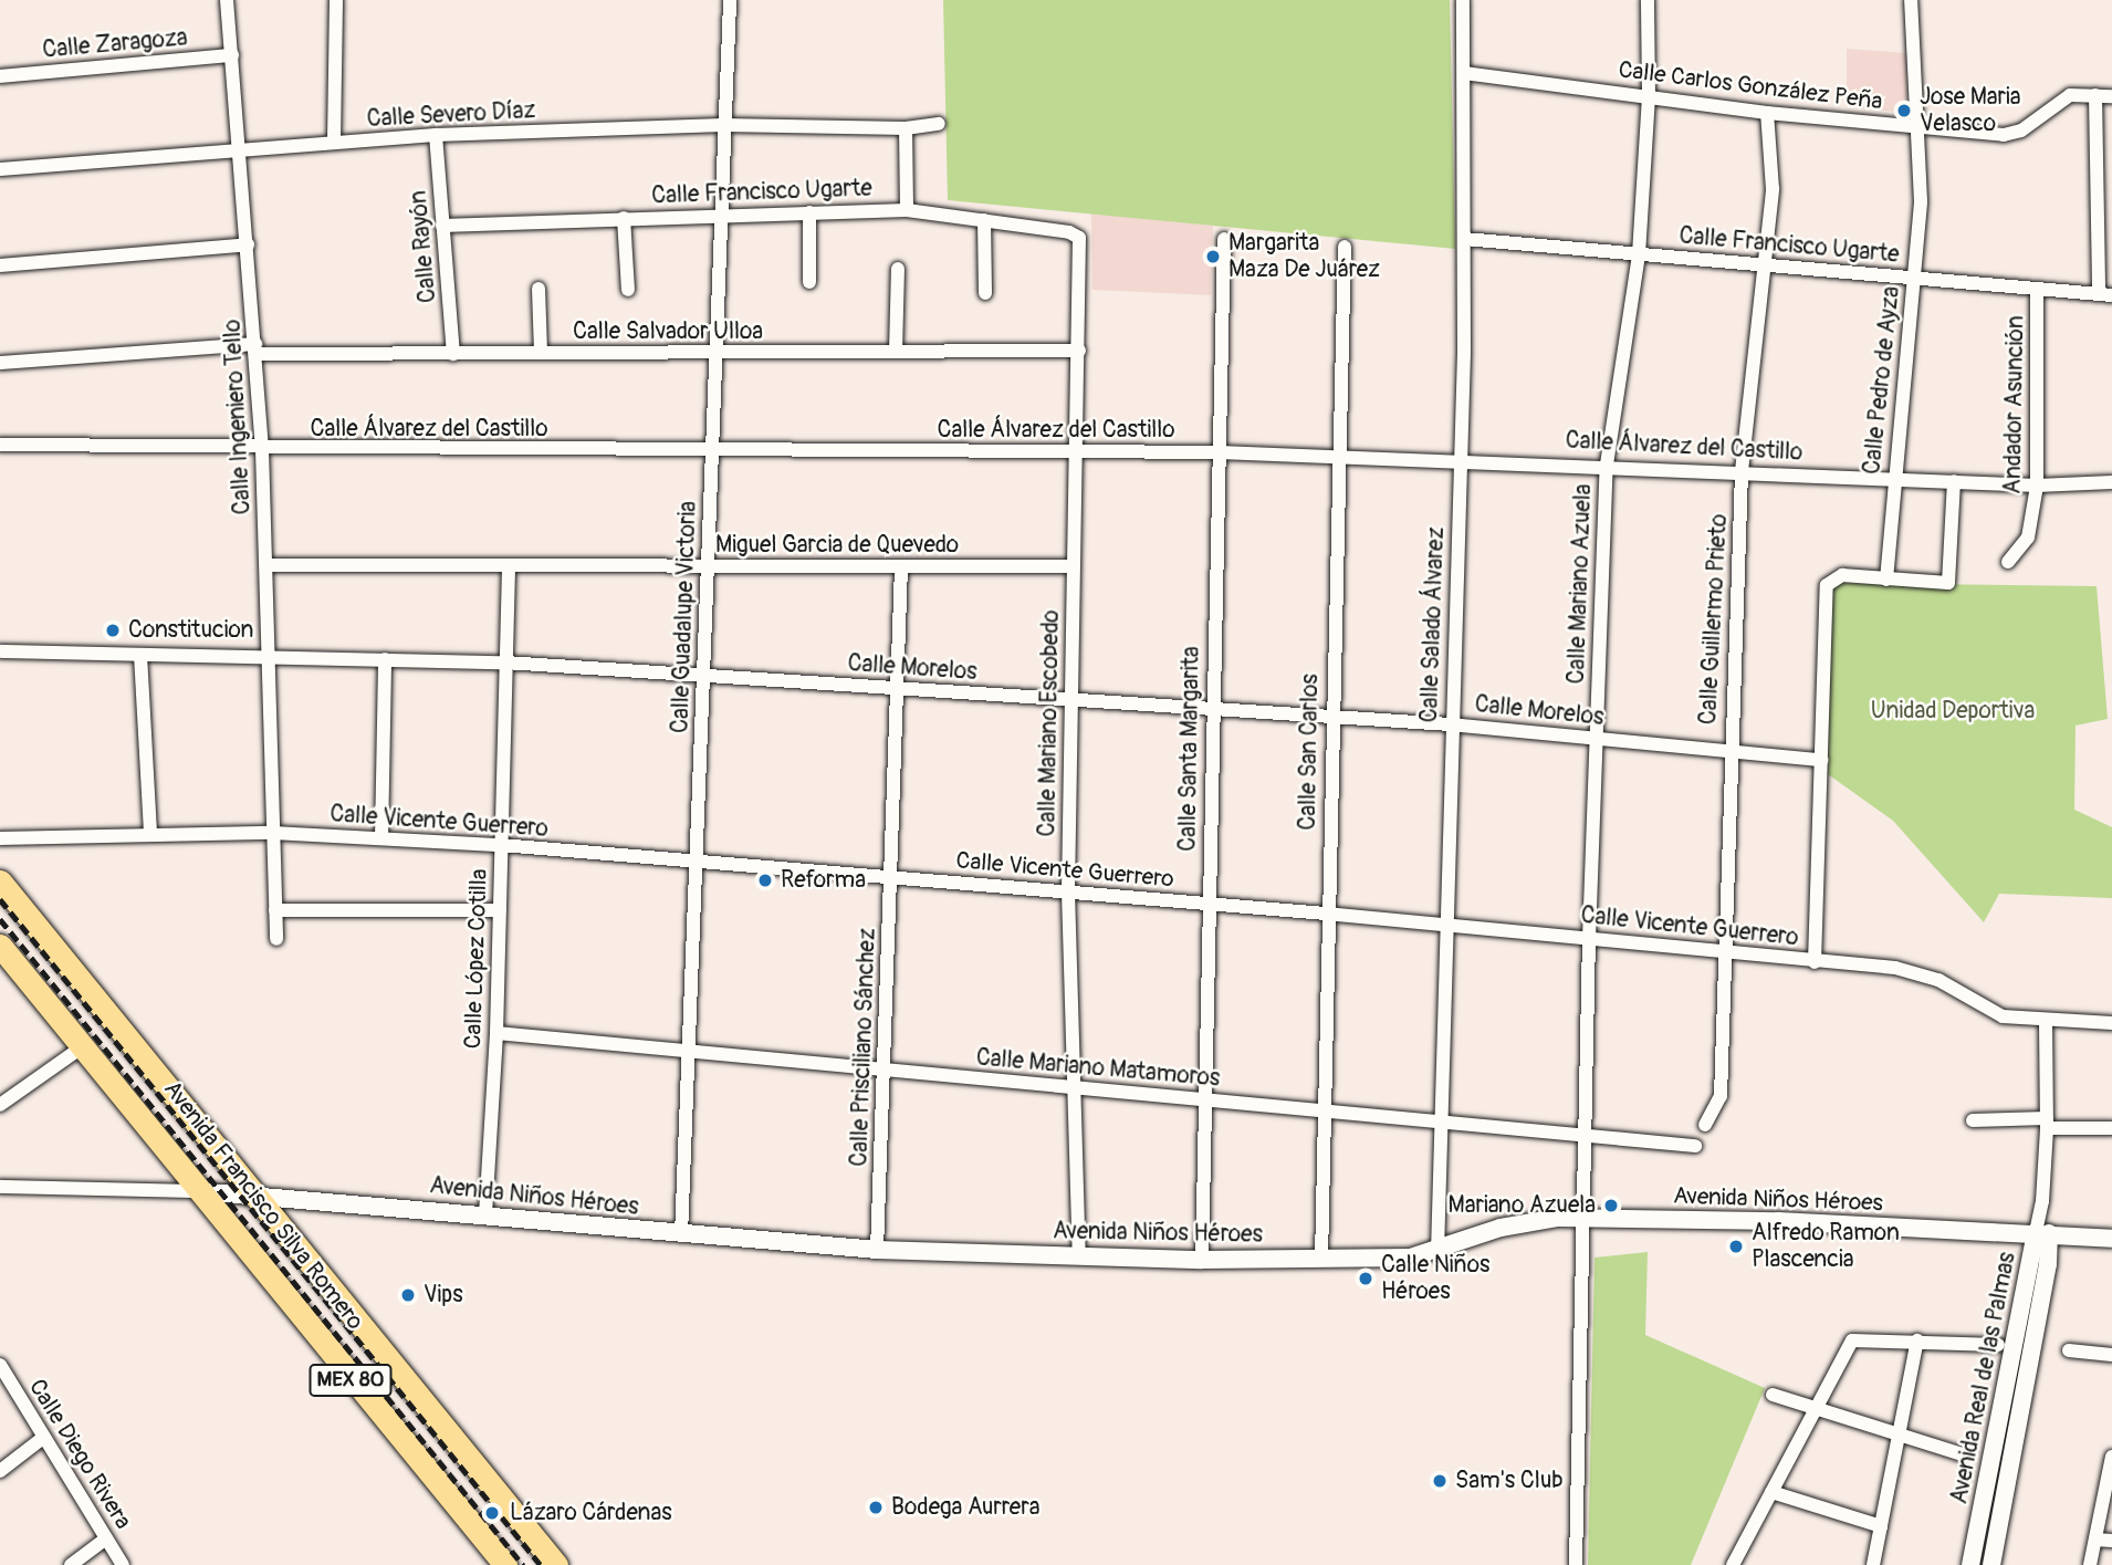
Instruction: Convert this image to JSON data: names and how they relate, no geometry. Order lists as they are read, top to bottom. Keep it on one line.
{"streets":{"main road":["Avenida Francisco Silva Romero","MEX 80"],"street":["Calle Zaragoza","Calle Carlos González Peña","Calle Severo Díaz","Calle Francisco Ugarte","Calle Rayón","Calle Salvador Ulloa","Calle Pedro de Ayza","Andador Asunción","Calle Ingeniero Tello","Calle Álvarez del Castillo","Miguel Garcia de Quevedo","Calle Mariano Azuela","Calle Guadalupe Victoria","Calle Guillermo Prieto","Calle Salado Álvarez","Calle Morelos","Calle Mariano Escobedo","Calle Santa Margarita","Calle San Carlos","Calle Vicente Guerrero","Calle López Cotilla","Calle Prisciliano Sánchez","Calle Mariano Matamoros","Avenida Niños Héroes","Avenida Real de las Palmas","Calle Diego Rivera"]},"crossings":[["Calle Zaragoza","Calle Ingeniero Tello"],["Calle Carlos González Peña","Calle Pedro de Ayza"],["Calle Carlos González Peña","Calle Mariano Azuela"],["Calle Carlos González Peña","Calle Guillermo Prieto"],["Calle Carlos González Peña","Calle Salado Álvarez"],["Calle Severo Díaz","Calle Rayón"],["Calle Severo Díaz","Calle Ingeniero Tello"],["Calle Severo Díaz","Calle Guadalupe Victoria"],["Calle Francisco Ugarte","Calle Rayón"],["Calle Francisco Ugarte","Calle Pedro de Ayza"],["Calle Francisco Ugarte","Andador Asunción"],["Calle Francisco Ugarte","Calle Mariano Azuela"],["Calle Francisco Ugarte","Calle Guadalupe Victoria"],["Calle Francisco Ugarte","Calle Guillermo Prieto"],["Calle Francisco Ugarte","Calle Salado Álvarez"],["Calle Francisco Ugarte","Calle Mariano Escobedo"],["Calle Rayón","Calle Salvador Ulloa"],["Calle Salvador Ulloa","Calle Ingeniero Tello"],["Calle Salvador Ulloa","Calle Guadalupe Victoria"],["Calle Salvador Ulloa","Calle Mariano Escobedo"],["Calle Pedro de Ayza","Calle Álvarez del Castillo"],["Andador Asunción","Calle Álvarez del Castillo"],["Calle Ingeniero Tello","Calle Álvarez del Castillo"],["Calle Ingeniero Tello","Miguel Garcia de Quevedo"],["Calle Ingeniero Tello","Calle Morelos"],["Calle Ingeniero Tello","Calle Vicente Guerrero"],["Calle Álvarez del Castillo","Calle Mariano Azuela"],["Calle Álvarez del Castillo","Calle Guadalupe Victoria"],["Calle Álvarez del Castillo","Calle Guillermo Prieto"],["Calle Álvarez del Castillo","Calle Salado Álvarez"],["Calle Álvarez del Castillo","Calle Mariano Escobedo"],["Calle Álvarez del Castillo","Calle Santa Margarita"],["Calle Álvarez del Castillo","Calle San Carlos"],["Miguel Garcia de Quevedo","Calle Guadalupe Victoria"],["Miguel Garcia de Quevedo","Calle Mariano Escobedo"],["Miguel Garcia de Quevedo","Calle López Cotilla"],["Miguel Garcia de Quevedo","Calle Prisciliano Sánchez"],["Calle Mariano Azuela","Calle Morelos"],["Calle Mariano Azuela","Calle Vicente Guerrero"],["Calle Mariano Azuela","Calle Mariano Matamoros"],["Calle Mariano Azuela","Avenida Niños Héroes"],["Calle Guadalupe Victoria","Calle Morelos"],["Calle Guadalupe Victoria","Calle Vicente Guerrero"],["Calle Guadalupe Victoria","Calle Mariano Matamoros"],["Calle Guadalupe Victoria","Avenida Niños Héroes"],["Calle Guillermo Prieto","Calle Morelos"],["Calle Guillermo Prieto","Calle Vicente Guerrero"],["Calle Salado Álvarez","Calle Morelos"],["Calle Salado Álvarez","Calle Vicente Guerrero"],["Calle Salado Álvarez","Calle Mariano Matamoros"],["Calle Salado Álvarez","Avenida Niños Héroes"],["Calle Morelos","Calle Mariano Escobedo"],["Calle Morelos","Calle Santa Margarita"],["Calle Morelos","Calle San Carlos"],["Calle Morelos","Calle López Cotilla"],["Calle Morelos","Calle Prisciliano Sánchez"],["Calle Mariano Escobedo","Calle Vicente Guerrero"],["Calle Mariano Escobedo","Calle Mariano Matamoros"],["Calle Mariano Escobedo","Avenida Niños Héroes"],["Calle Santa Margarita","Calle Vicente Guerrero"],["Calle Santa Margarita","Calle Mariano Matamoros"],["Calle Santa Margarita","Avenida Niños Héroes"],["Calle San Carlos","Calle Vicente Guerrero"],["Calle San Carlos","Calle Mariano Matamoros"],["Calle San Carlos","Avenida Niños Héroes"],["Calle Vicente Guerrero","Calle López Cotilla"],["Calle Vicente Guerrero","Calle Prisciliano Sánchez"],["Calle Vicente Guerrero","Avenida Real de las Palmas"],["Calle López Cotilla","Calle Mariano Matamoros"],["Calle López Cotilla","Avenida Niños Héroes"],["Calle Prisciliano Sánchez","Calle Mariano Matamoros"],["Calle Prisciliano Sánchez","Avenida Niños Héroes"],["Avenida Niños Héroes","Avenida Francisco Silva Romero"],["Avenida Niños Héroes","Avenida Real de las Palmas"]],"parks":["Unidad Deportiva"],"places":["Jose Maria Velasco","Margarita Maza De Juárez","Constitucion","Reforma","Mariano Azuela","Alfredo Ramon Plascencia","Calle Niños Héroes","Vips","Sam's Club","Bodega Aurrera","Lázaro Cárdenas"]}
